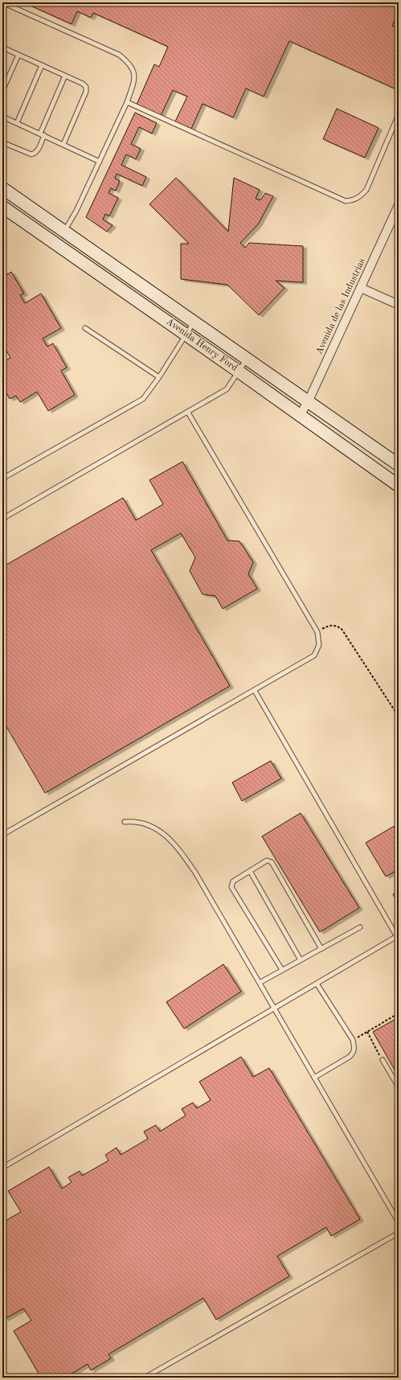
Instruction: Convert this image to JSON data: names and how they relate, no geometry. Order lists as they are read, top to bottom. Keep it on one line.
{"streets":{"main road":["Avenida Henry Ford"],"street":["Avenida de las Industrias"]},"crossings":[["Avenida de las Industrias","Avenida Henry Ford"]]}
